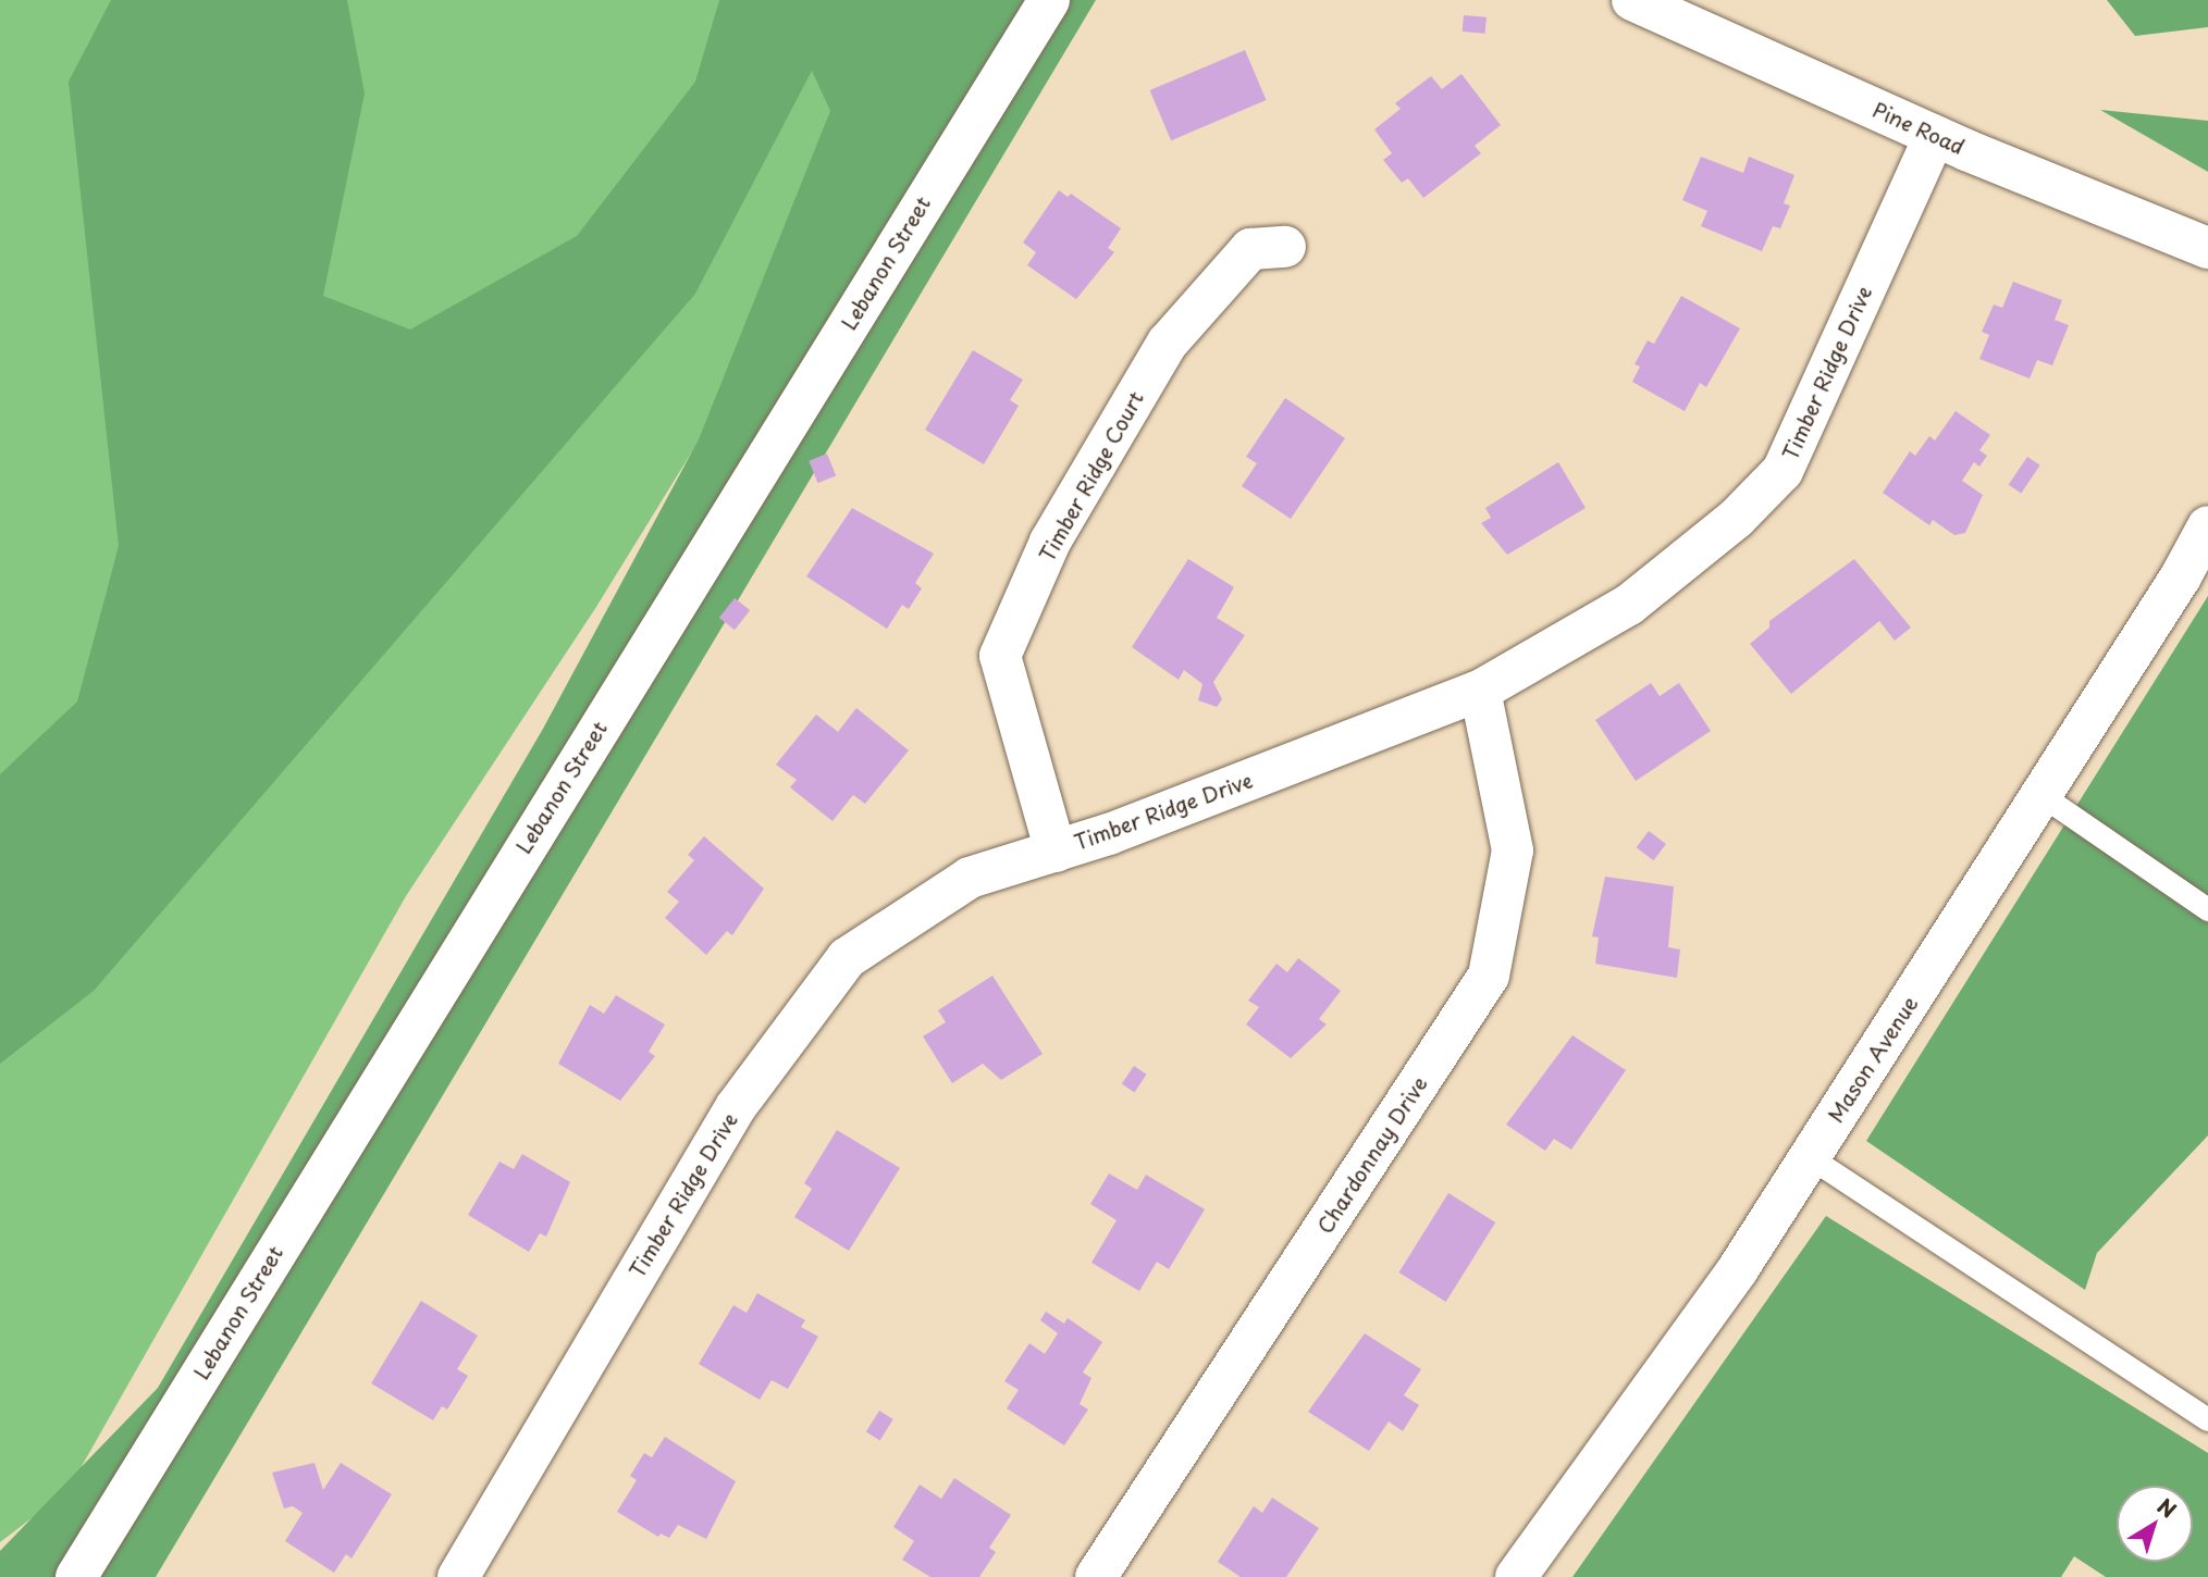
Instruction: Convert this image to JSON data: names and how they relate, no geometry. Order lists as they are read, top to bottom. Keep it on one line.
{"streets":{"street":["Pine Road","Lebanon Street","Timber Ridge Drive","Timber Ridge Court","Mason Avenue","Chardonnay Drive"]},"crossings":[["Pine Road","Timber Ridge Drive"],["Timber Ridge Drive","Timber Ridge Court"],["Timber Ridge Drive","Chardonnay Drive"]],"north":"top right"}
